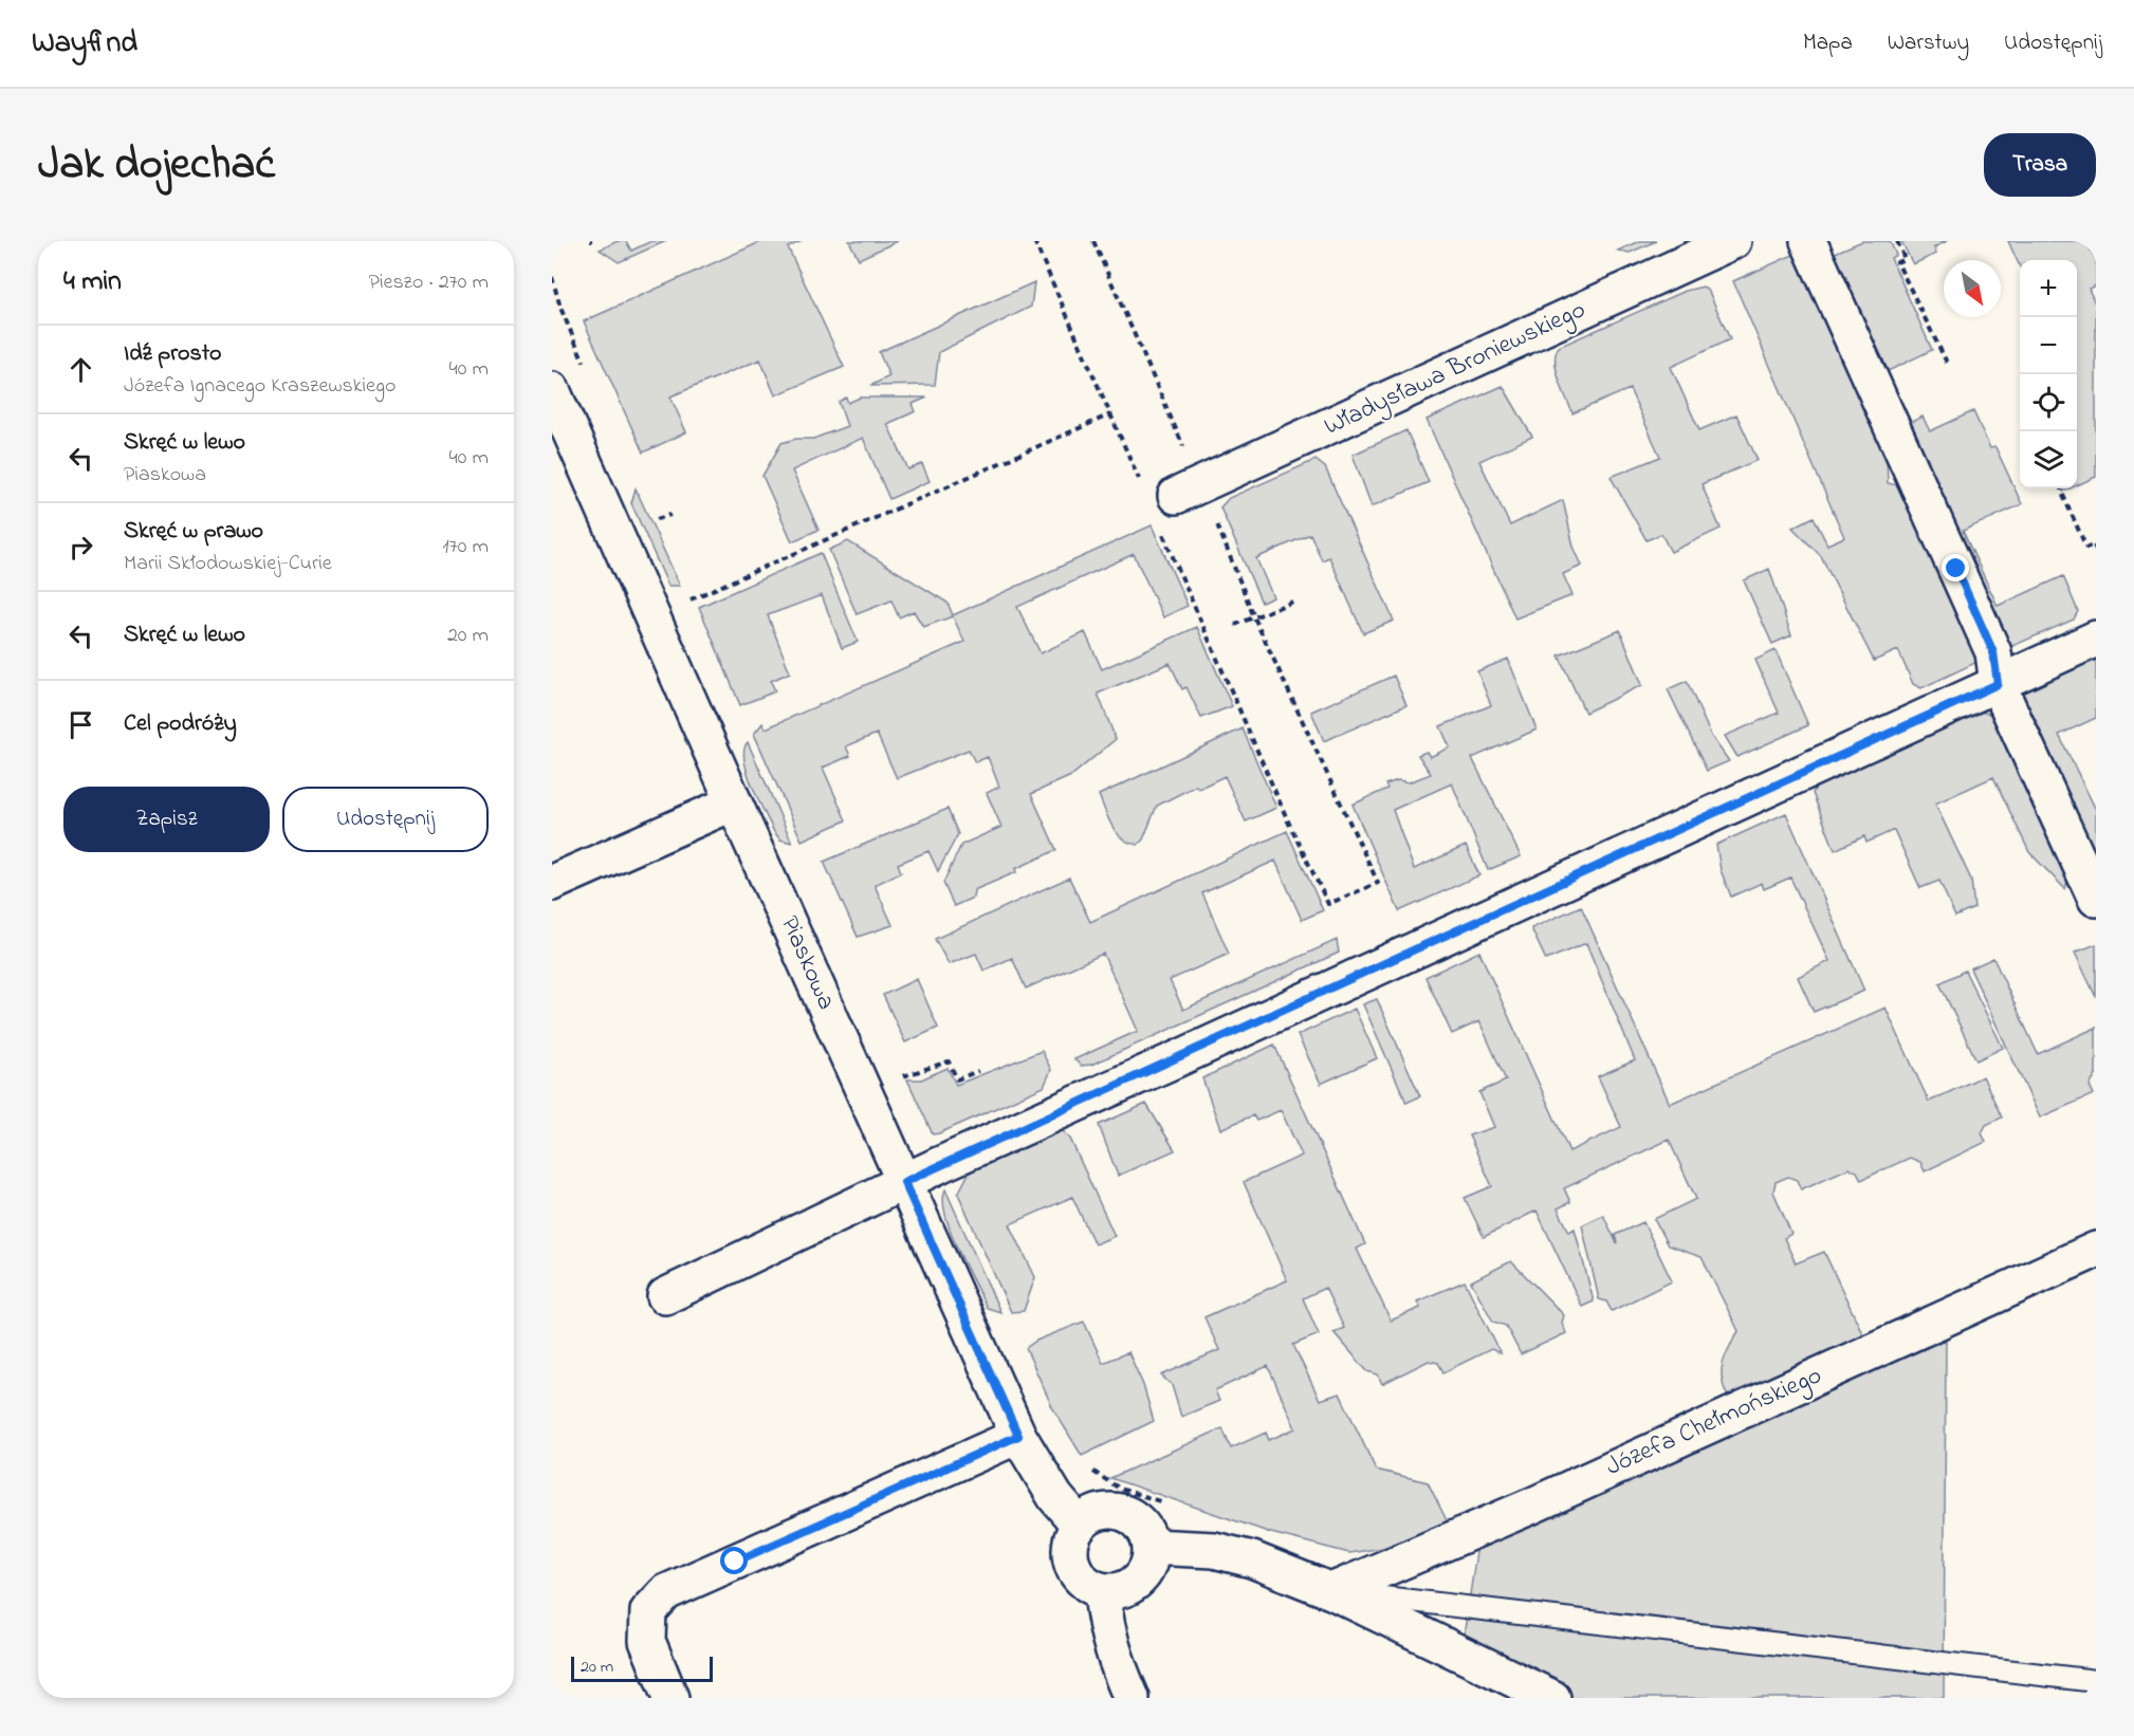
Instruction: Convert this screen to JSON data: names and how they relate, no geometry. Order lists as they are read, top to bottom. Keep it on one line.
{"streets":{"street":["Władysława Broniewskiego","Piaskowa","Józefa Chełmońskiego"]},"scale_bar":"20 m","north":"bottom right","page":{"header":"Wayfind","nav":["Mapa","Warstwy","Udostępnij"],"title":"Jak dojechać","buttons":["Trasa",["Zapisz","Udostępnij"]],"heading":["4 min","Pieszo · 270 m"],"map_buttons":["+","−"],"list":[["Idź prosto","Józefa Ignacego Kraszewskiego","40 m"],["Skręć w lewo","Piaskowa","40 m"],["Skręć w prawo","Marii Skłodowskiej-Curie","170 m"],["Skręć w lewo","20 m"],"Cel podróży"],"scale":"20 m"}}
